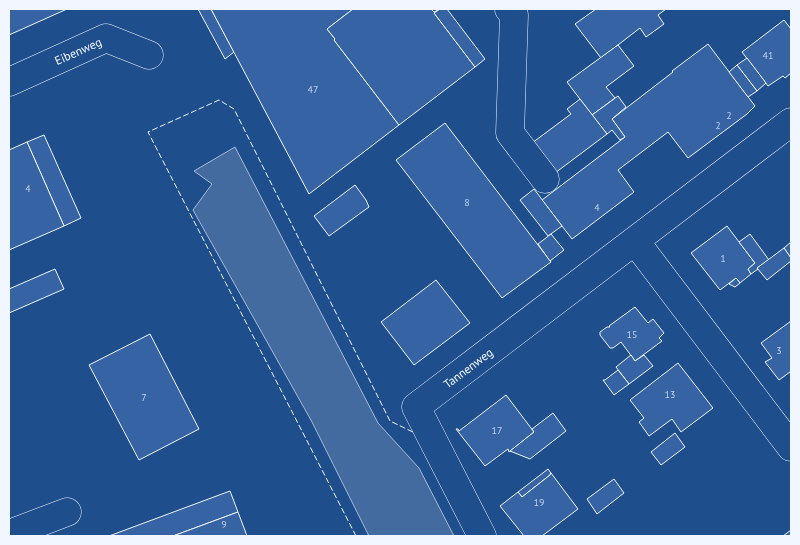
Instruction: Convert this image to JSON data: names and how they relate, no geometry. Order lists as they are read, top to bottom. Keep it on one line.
{"streets":{"street":["Eibenweg","Tannenweg"]},"house_numbers":["41","47","2","2","4","8","4","1","15","3","13","7","17","19","9"]}
